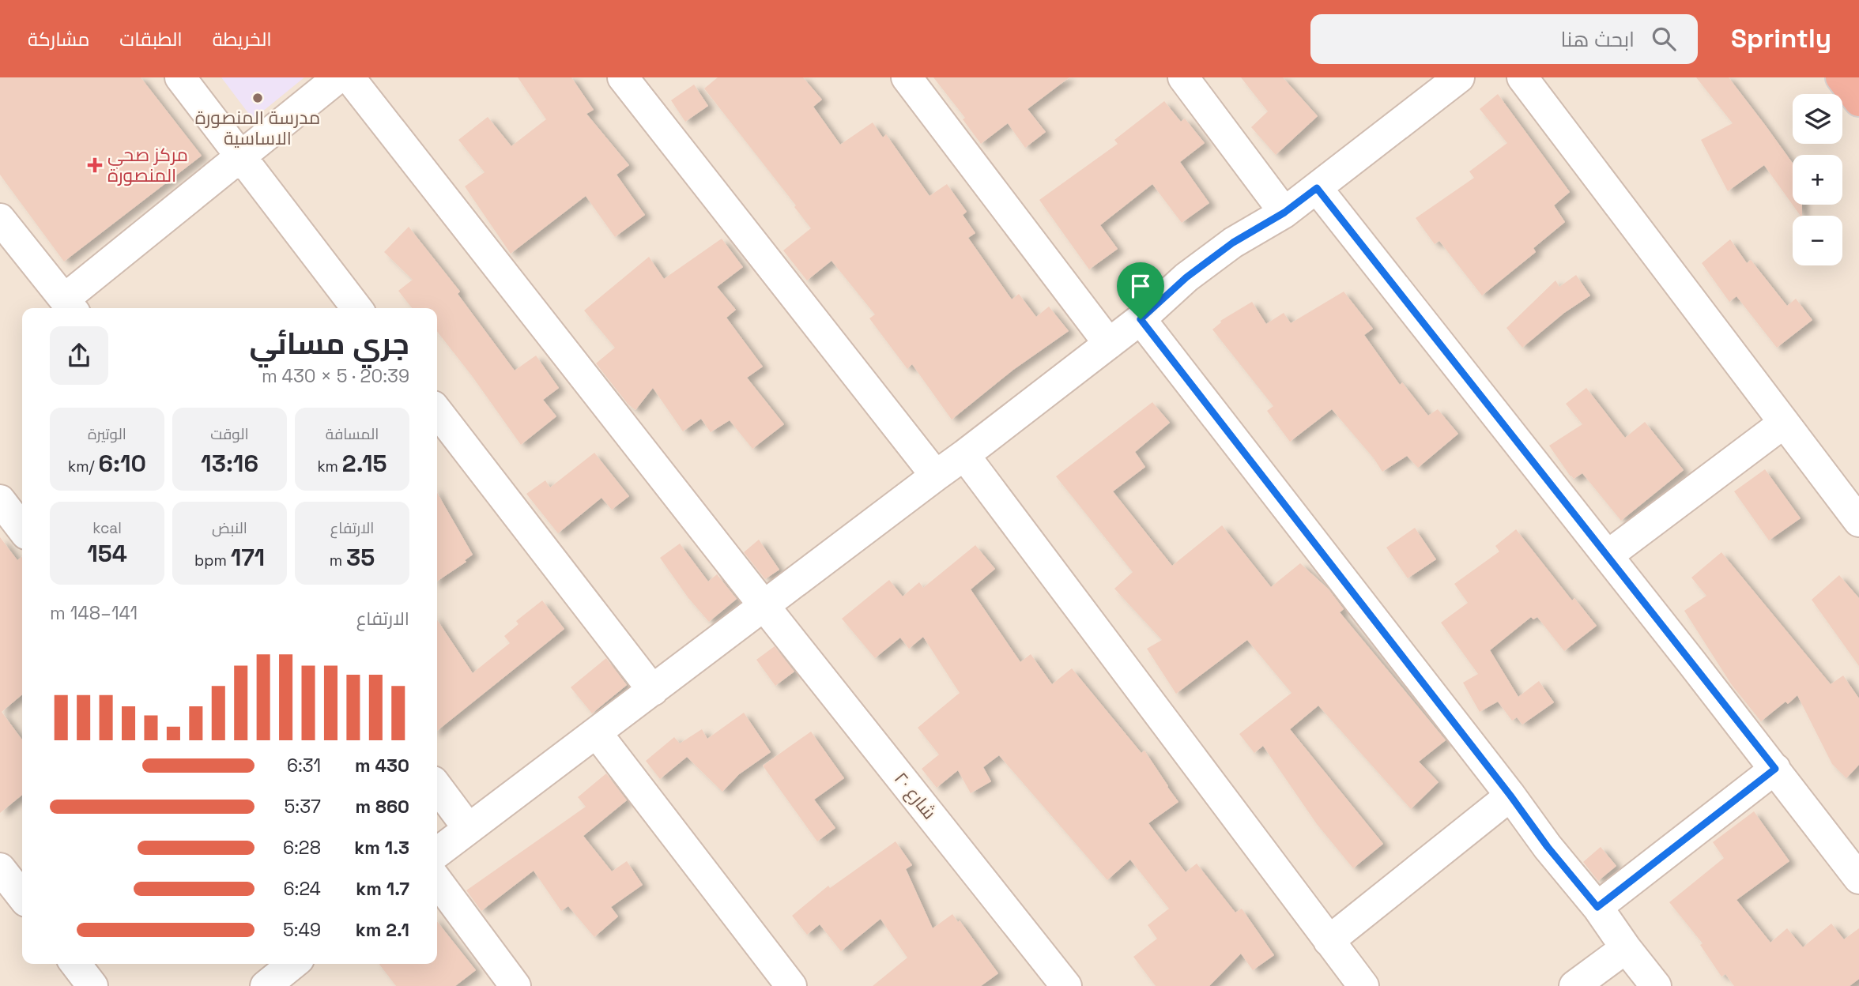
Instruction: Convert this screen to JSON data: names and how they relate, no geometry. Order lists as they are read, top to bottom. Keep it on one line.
{"streets":{"street":["شارع ٢٠"]},"places":{"other":["مدرسة المنصورة الاساسية"],"health":["مركز صحي المنصورة"]},"page":{"header":"Sprintly","search":"ابحث هنا","nav":["الخريطة","الطبقات","مشاركة"],"map_buttons":["+","−"],"heading":["جري مسائي","20:39 · 5 × 430 m"],"stats":[["المسافة","2.15 km"],["الوقت","13:16"],["الوتيرة","6:10 /km"],["الارتفاع","35 m"],["النبض","171 bpm"],["kcal","154"]],"chart":["الارتفاع","141–148 m"],"list":[{"name":"430 m","note":"6:31"},{"name":"860 m","note":"5:37"},{"name":"1.3 km","note":"6:28"},{"name":"1.7 km","note":"6:24"},{"name":"2.1 km","note":"5:49"}]}}
